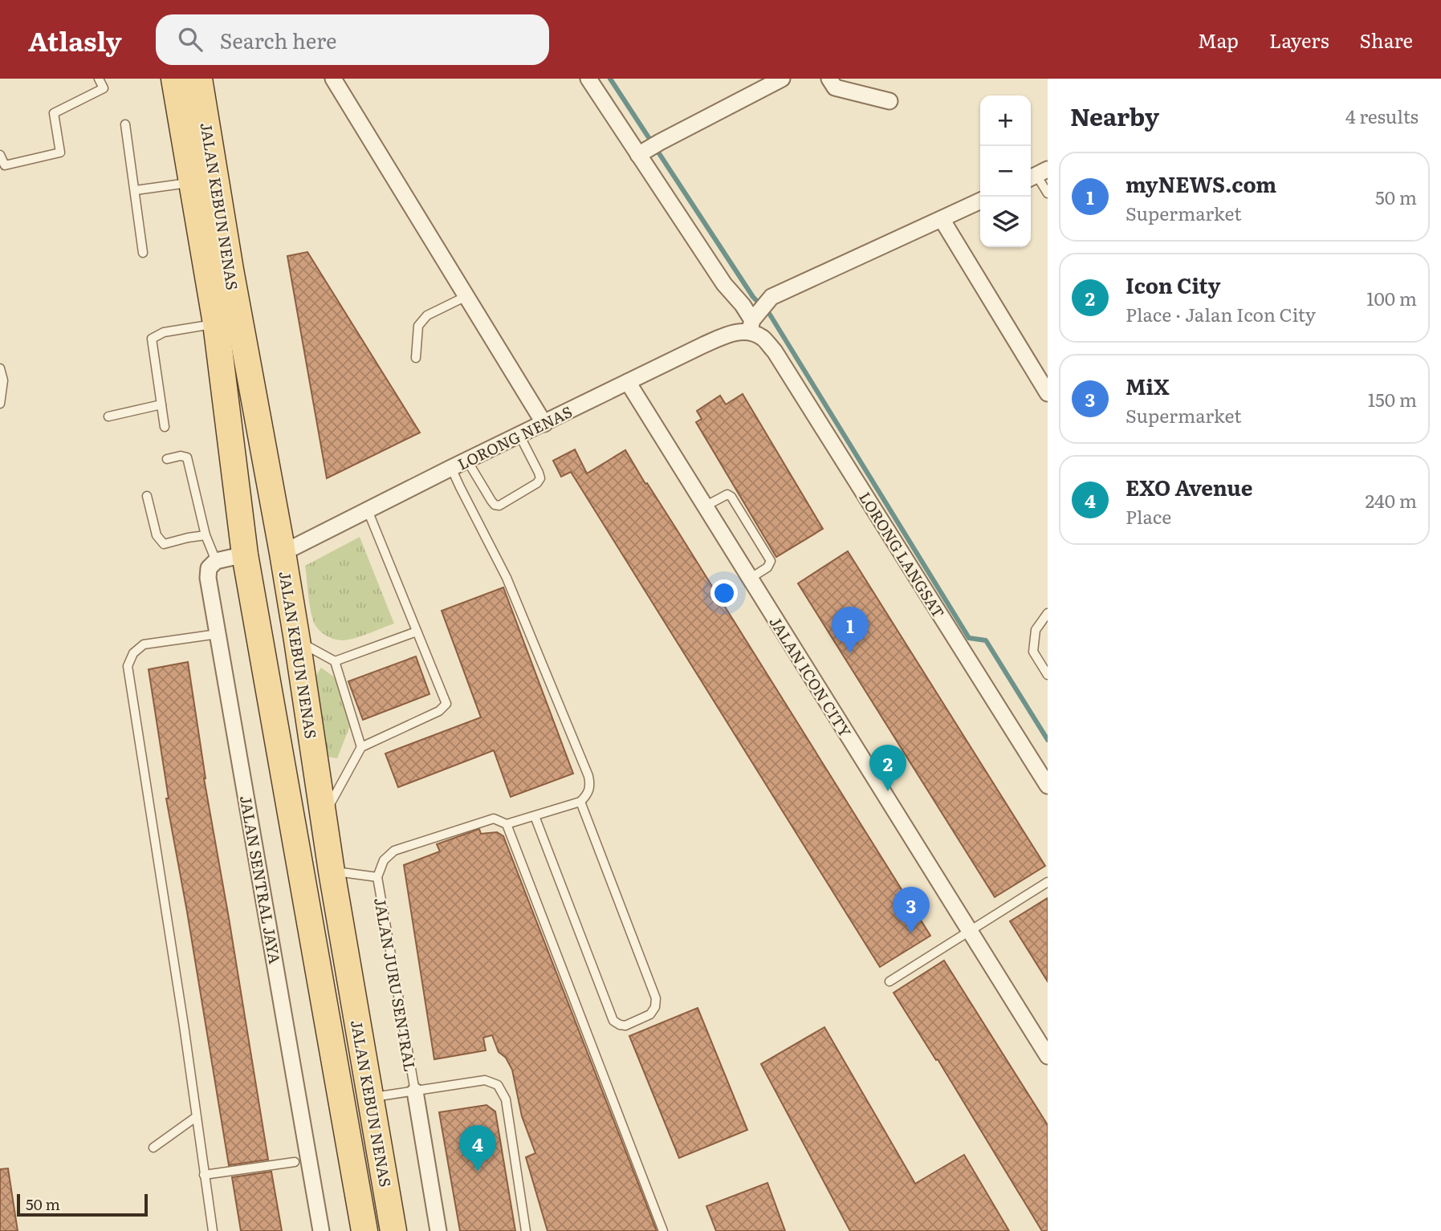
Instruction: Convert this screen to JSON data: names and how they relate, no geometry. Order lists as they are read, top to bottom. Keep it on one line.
{"streets":{"main road":["JALAN KEBUN NENAS"],"street":["LORONG NENAS","LORONG LANGSAT","JALAN ICON CITY","JALAN SENTRAL JAYA","JALAN JURU SENTRAL"]},"crossings":[["JALAN KEBUN NENAS","LORONG NENAS"],["JALAN KEBUN NENAS","JALAN JURU SENTRAL"],["LORONG NENAS","LORONG LANGSAT"],["LORONG NENAS","JALAN ICON CITY"]],"scale_bar":"50 m","page":{"header":"Atlasly","search":"Search here","nav":["Map","Layers","Share"],"heading":["Nearby","4 results"],"map_buttons":["+","−"],"list":[{"mark":"1","name":"myNEWS.com","note":"Supermarket","value":"50 m"},{"mark":"2","name":"Icon City","note":"Place · Jalan Icon City","value":"100 m"},{"mark":"3","name":"MiX","note":"Supermarket","value":"150 m"},{"mark":"4","name":"EXO Avenue","note":"Place","value":"240 m"}],"pins":["1","2","3","4"],"scale":"50 m"}}
